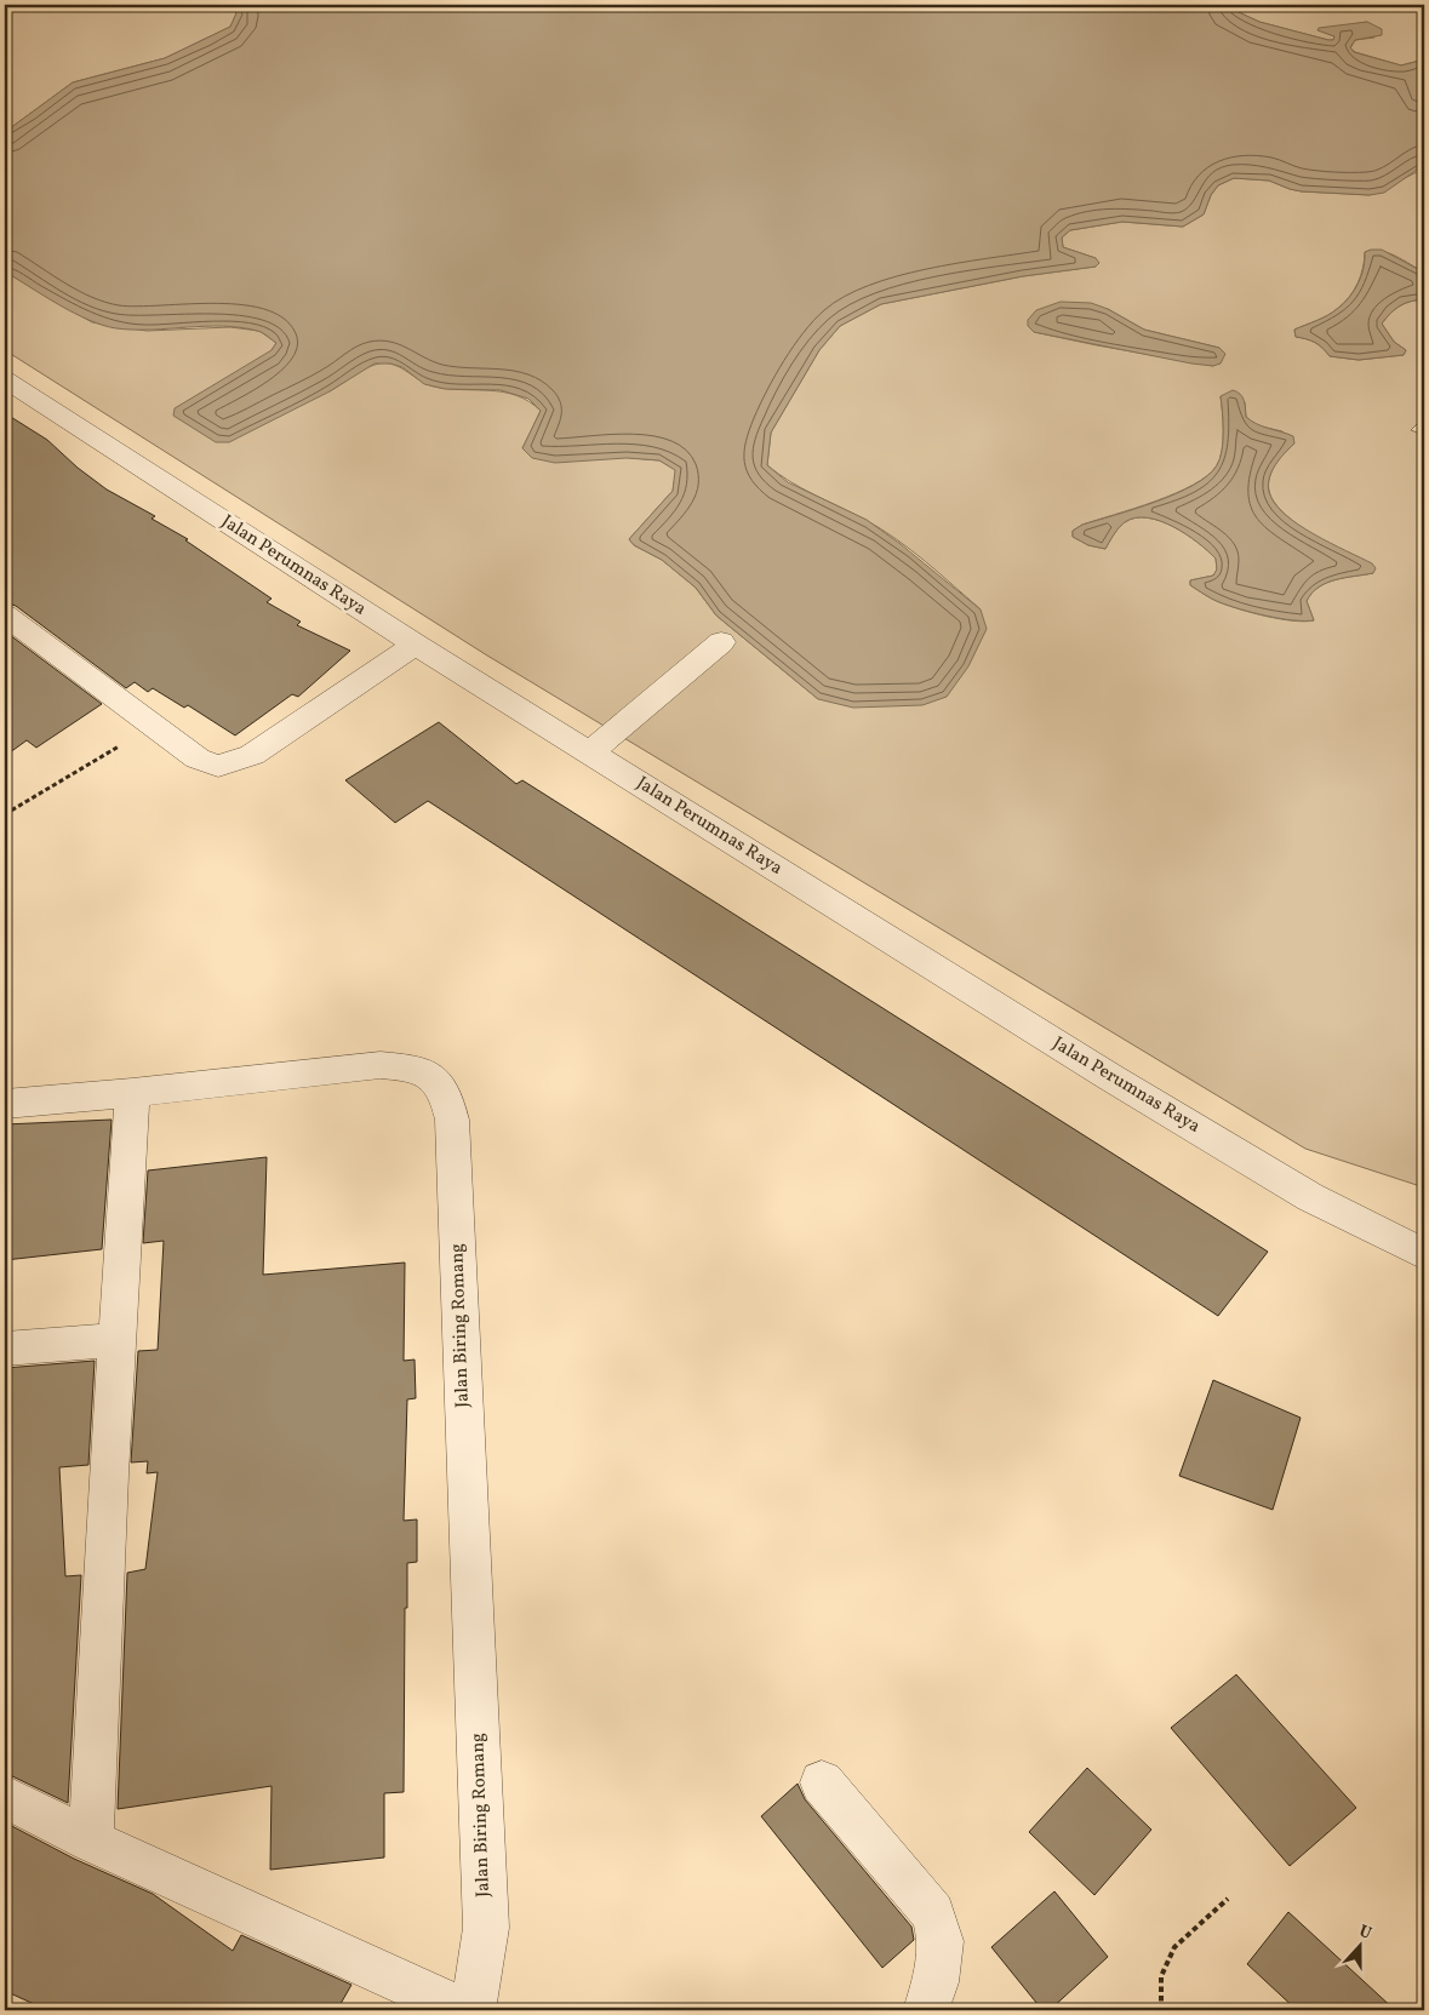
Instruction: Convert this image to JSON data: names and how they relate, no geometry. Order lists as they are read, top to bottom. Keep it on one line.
{"streets":{"street":["Jalan Perumnas Raya","Jalan Biring Romang"]},"north":"top"}
